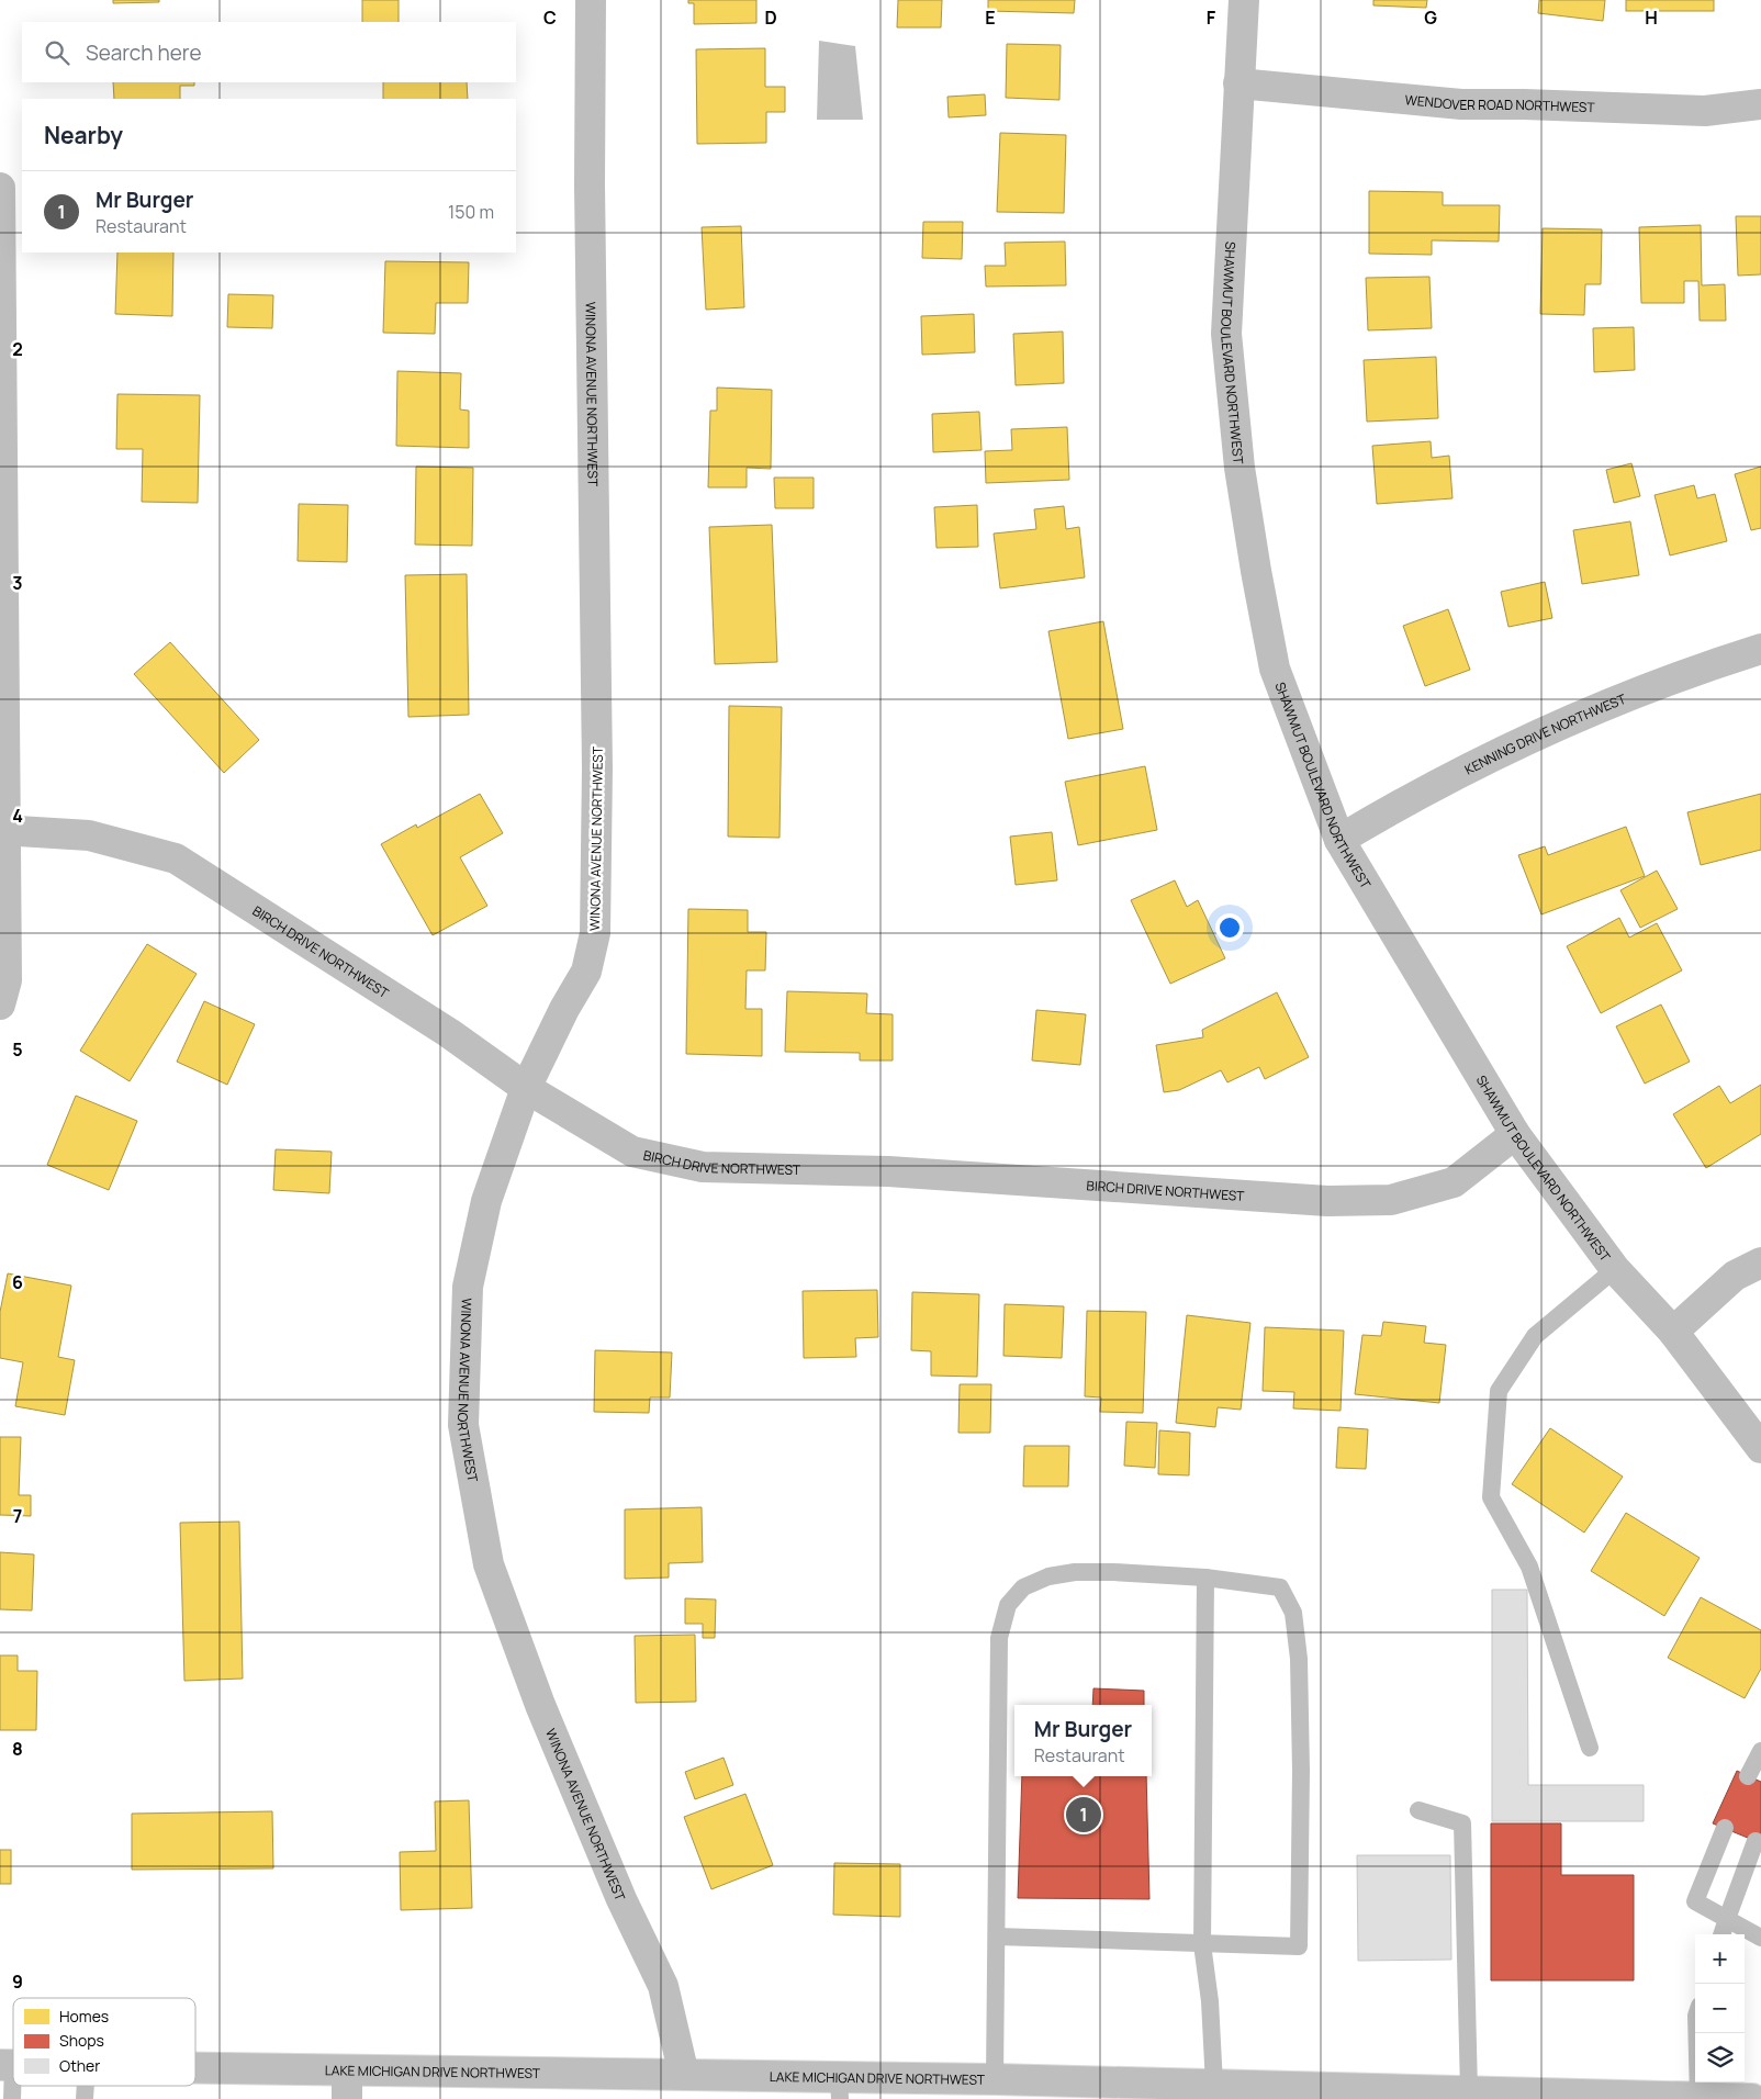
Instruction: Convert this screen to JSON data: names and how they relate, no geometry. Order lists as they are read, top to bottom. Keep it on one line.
{"streets":{"main road":["WENDOVER ROAD NORTHWEST","SHAWMUT BOULEVARD NORTHWEST","WINONA AVENUE NORTHWEST","KENNING DRIVE NORTHWEST","BIRCH DRIVE NORTHWEST","LAKE MICHIGAN DRIVE NORTHWEST"]},"crossings":[["WENDOVER ROAD NORTHWEST","SHAWMUT BOULEVARD NORTHWEST"],["SHAWMUT BOULEVARD NORTHWEST","KENNING DRIVE NORTHWEST"],["SHAWMUT BOULEVARD NORTHWEST","BIRCH DRIVE NORTHWEST"],["WINONA AVENUE NORTHWEST","BIRCH DRIVE NORTHWEST"],["WINONA AVENUE NORTHWEST","LAKE MICHIGAN DRIVE NORTHWEST"]],"legend":["Homes","Shops","Other"],"page":{"search":"Search here","heading":"Nearby","list":[{"mark":"1","name":"Mr Burger","note":"Restaurant","value":"150 m"}],"popup":["Mr Burger","Restaurant"],"pins":"1","map_buttons":["+","−"]},"grid":{"columns":["C","D","E","F","G","H"],"rows":["2","3","4","5","6","7","8","9"]}}
